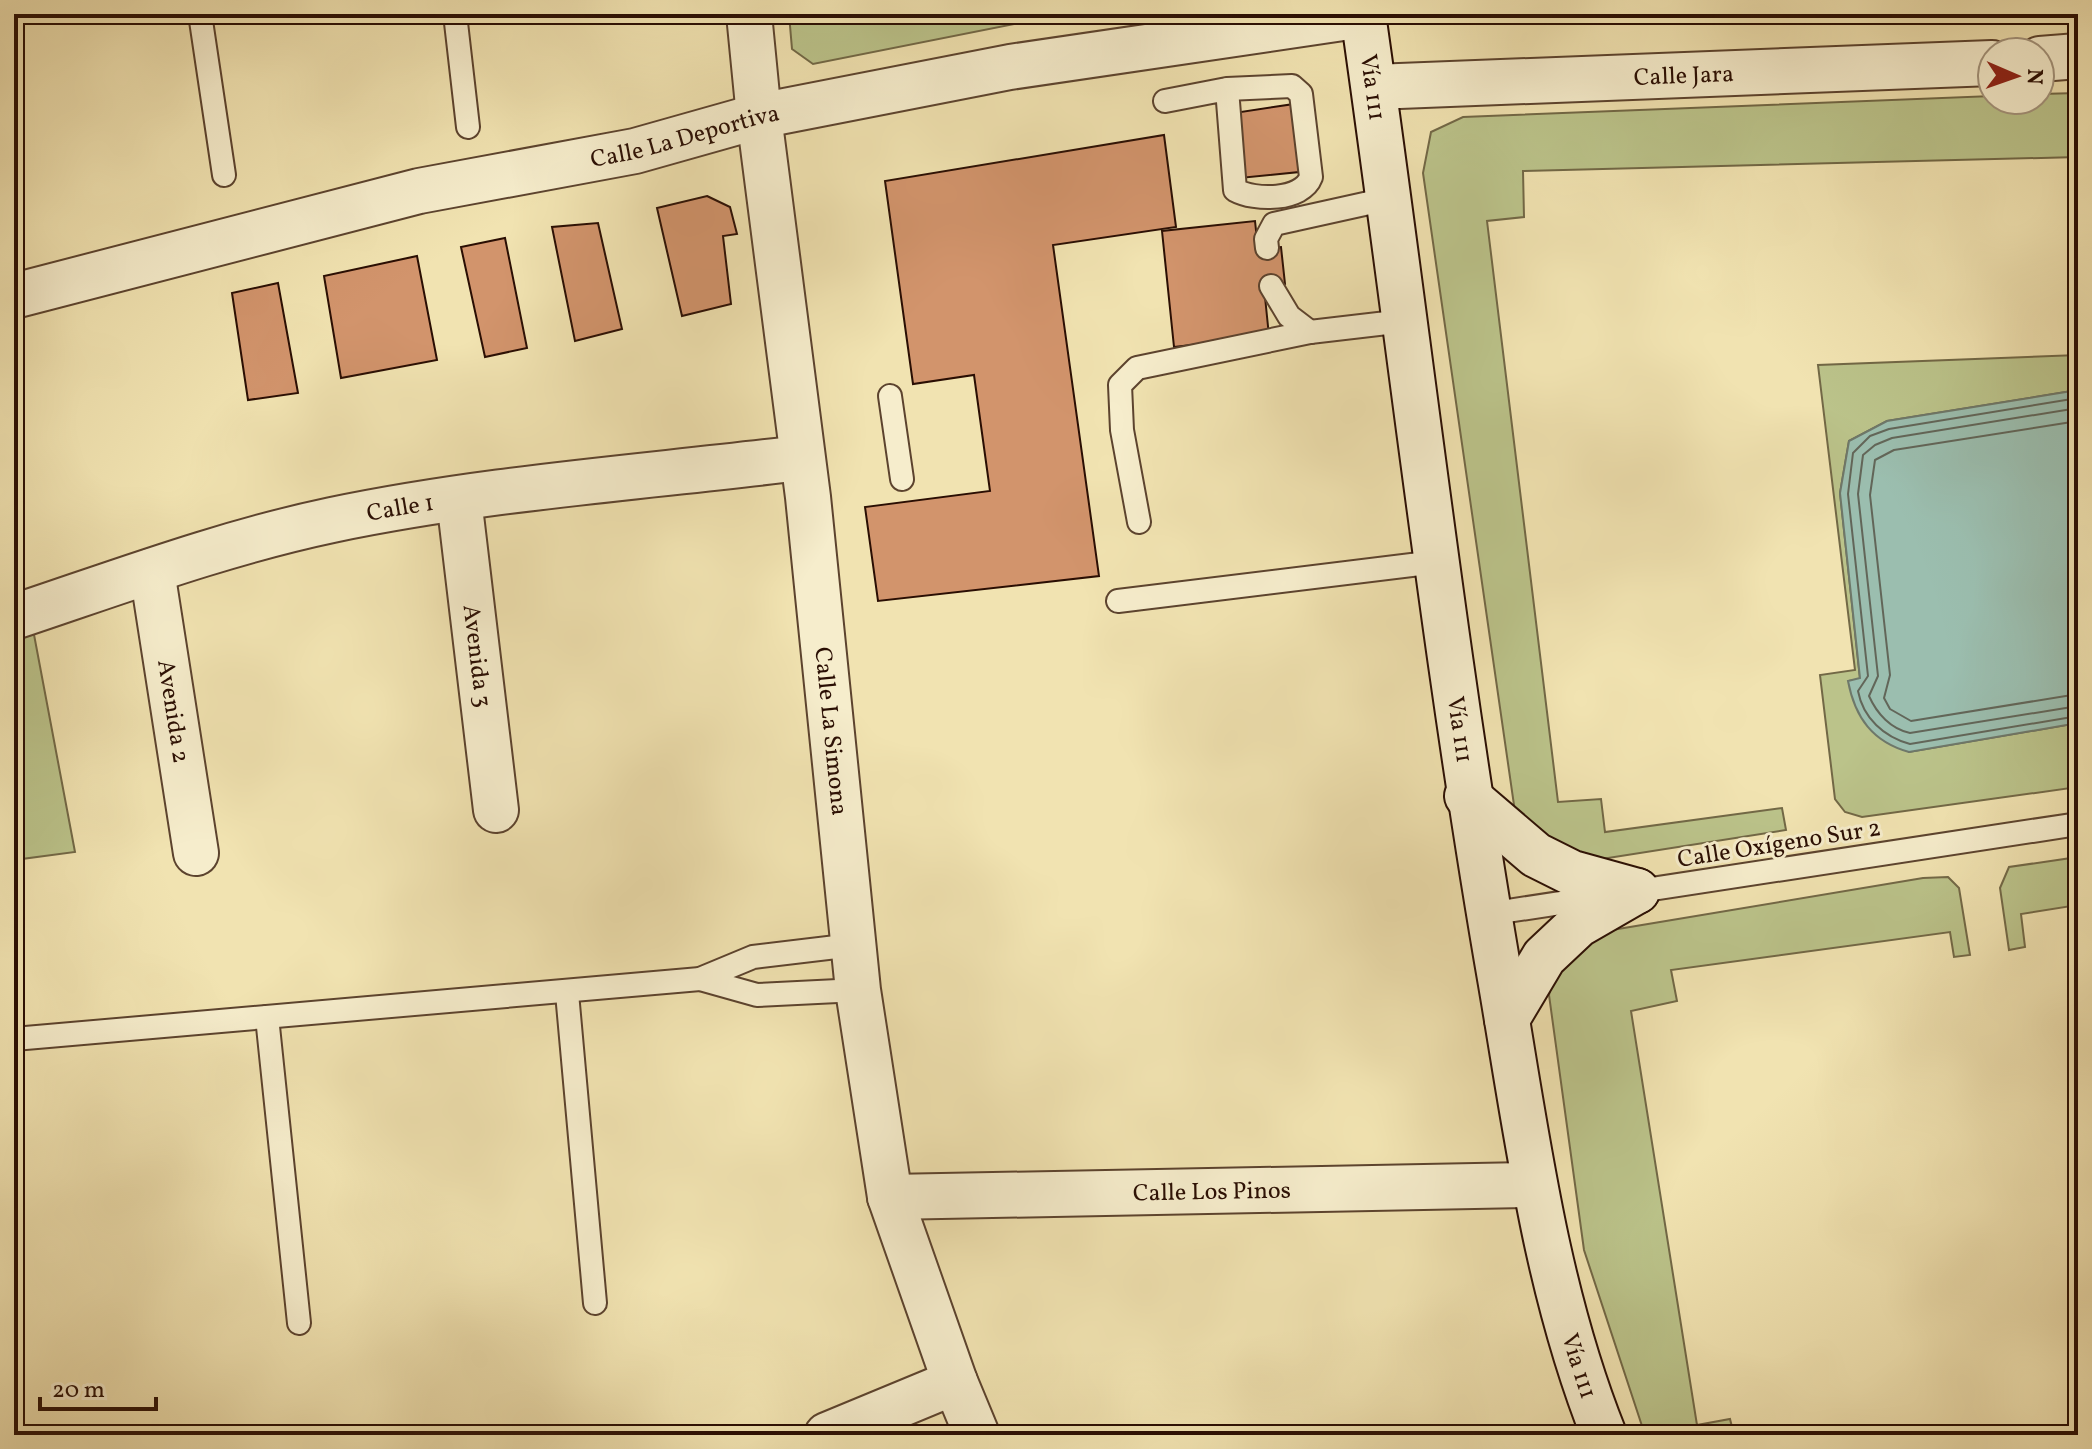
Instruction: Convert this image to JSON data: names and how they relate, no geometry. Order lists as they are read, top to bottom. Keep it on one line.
{"streets":{"street":["Calle Jara","Vía 111","Calle La Deportiva","Calle 1","Avenida 3","Avenida 2","Calle La Simona","Calle Los Pinos"],"lane":["Calle Oxígeno Sur 2"]},"crossings":[["Calle Jara","Vía 111"],["Vía 111","Calle La Deportiva"],["Vía 111","Calle Oxígeno Sur 2"],["Vía 111","Calle Los Pinos"],["Calle La Deportiva","Calle La Simona"],["Calle 1","Avenida 3"],["Calle 1","Avenida 2"],["Calle 1","Calle La Simona"],["Calle La Simona","Calle Los Pinos"]],"scale_bar":"20 m","north":"right"}
